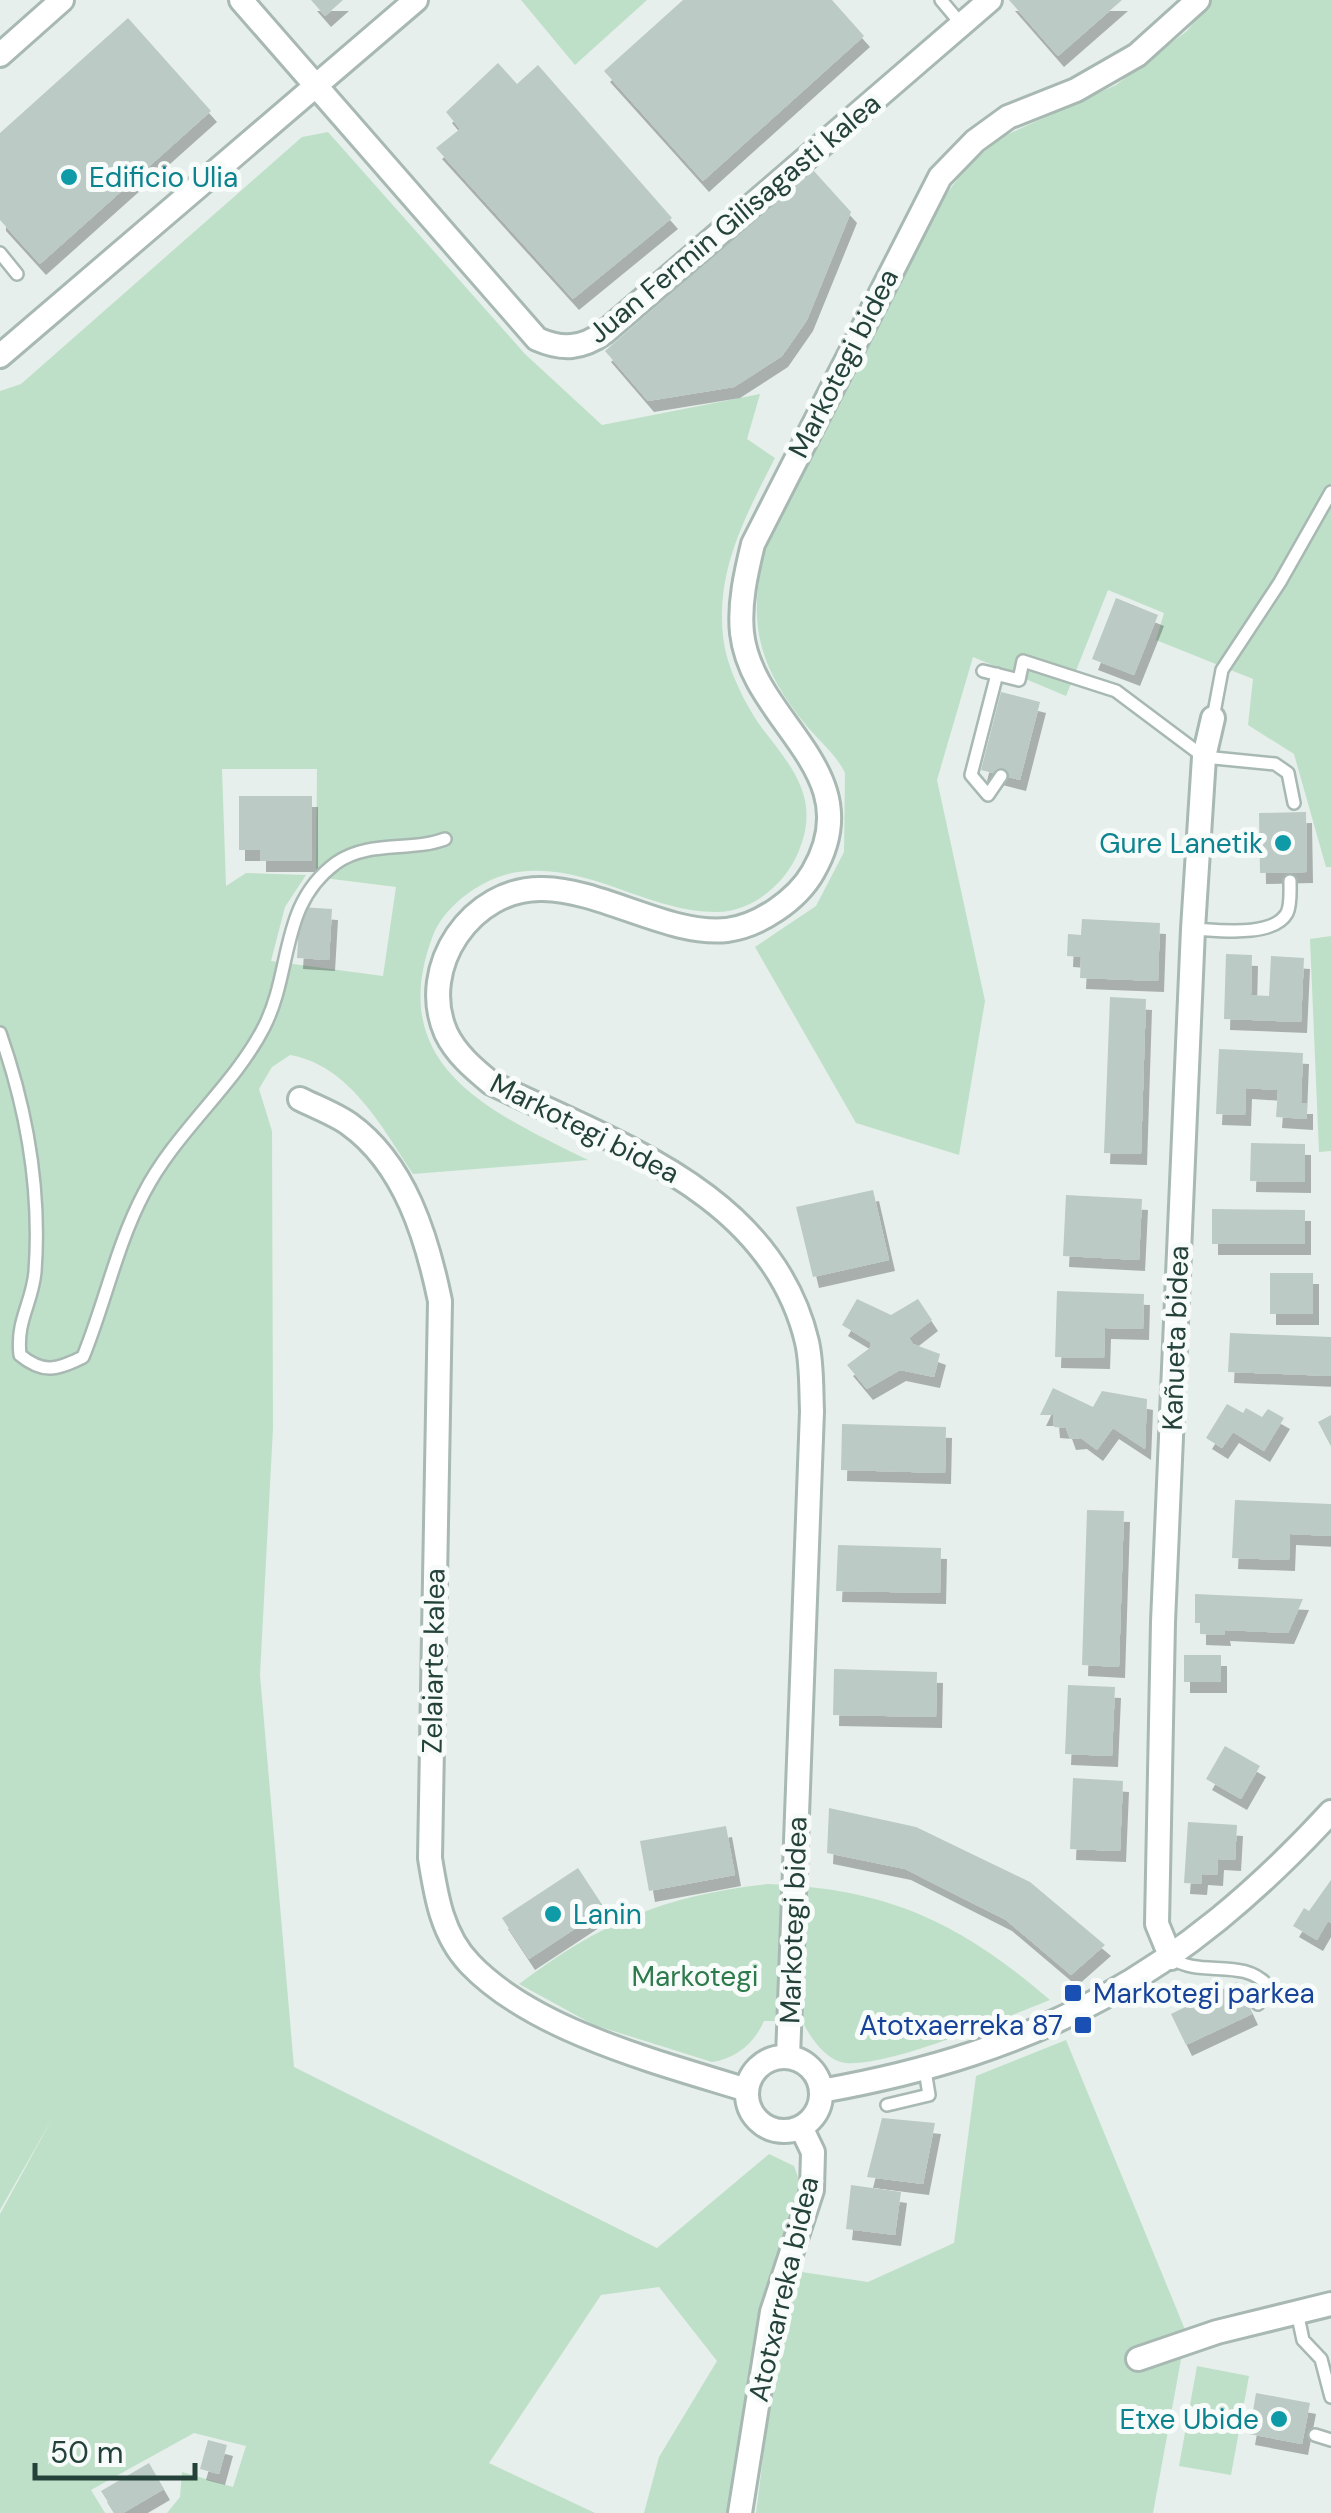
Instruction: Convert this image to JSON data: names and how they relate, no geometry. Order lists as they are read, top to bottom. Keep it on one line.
{"streets":{"street":["Juan Fermin Gilisagasti kalea","Markotegi bidea","Kañueta bidea","Zelaiarte kalea","Atotxarreka bidea"]},"crossings":[["Markotegi bidea","Zelaiarte kalea"],["Markotegi bidea","Atotxarreka bidea"],["Zelaiarte kalea","Atotxarreka bidea"]],"parks":["Markotegi"],"places":{"other":["Edificio Ulia","Gure Lanetik","Lanin","Etxe Ubide"],"transit":["Markotegi parkea","Atotxaerreka 87"]},"scale_bar":"50 m"}
